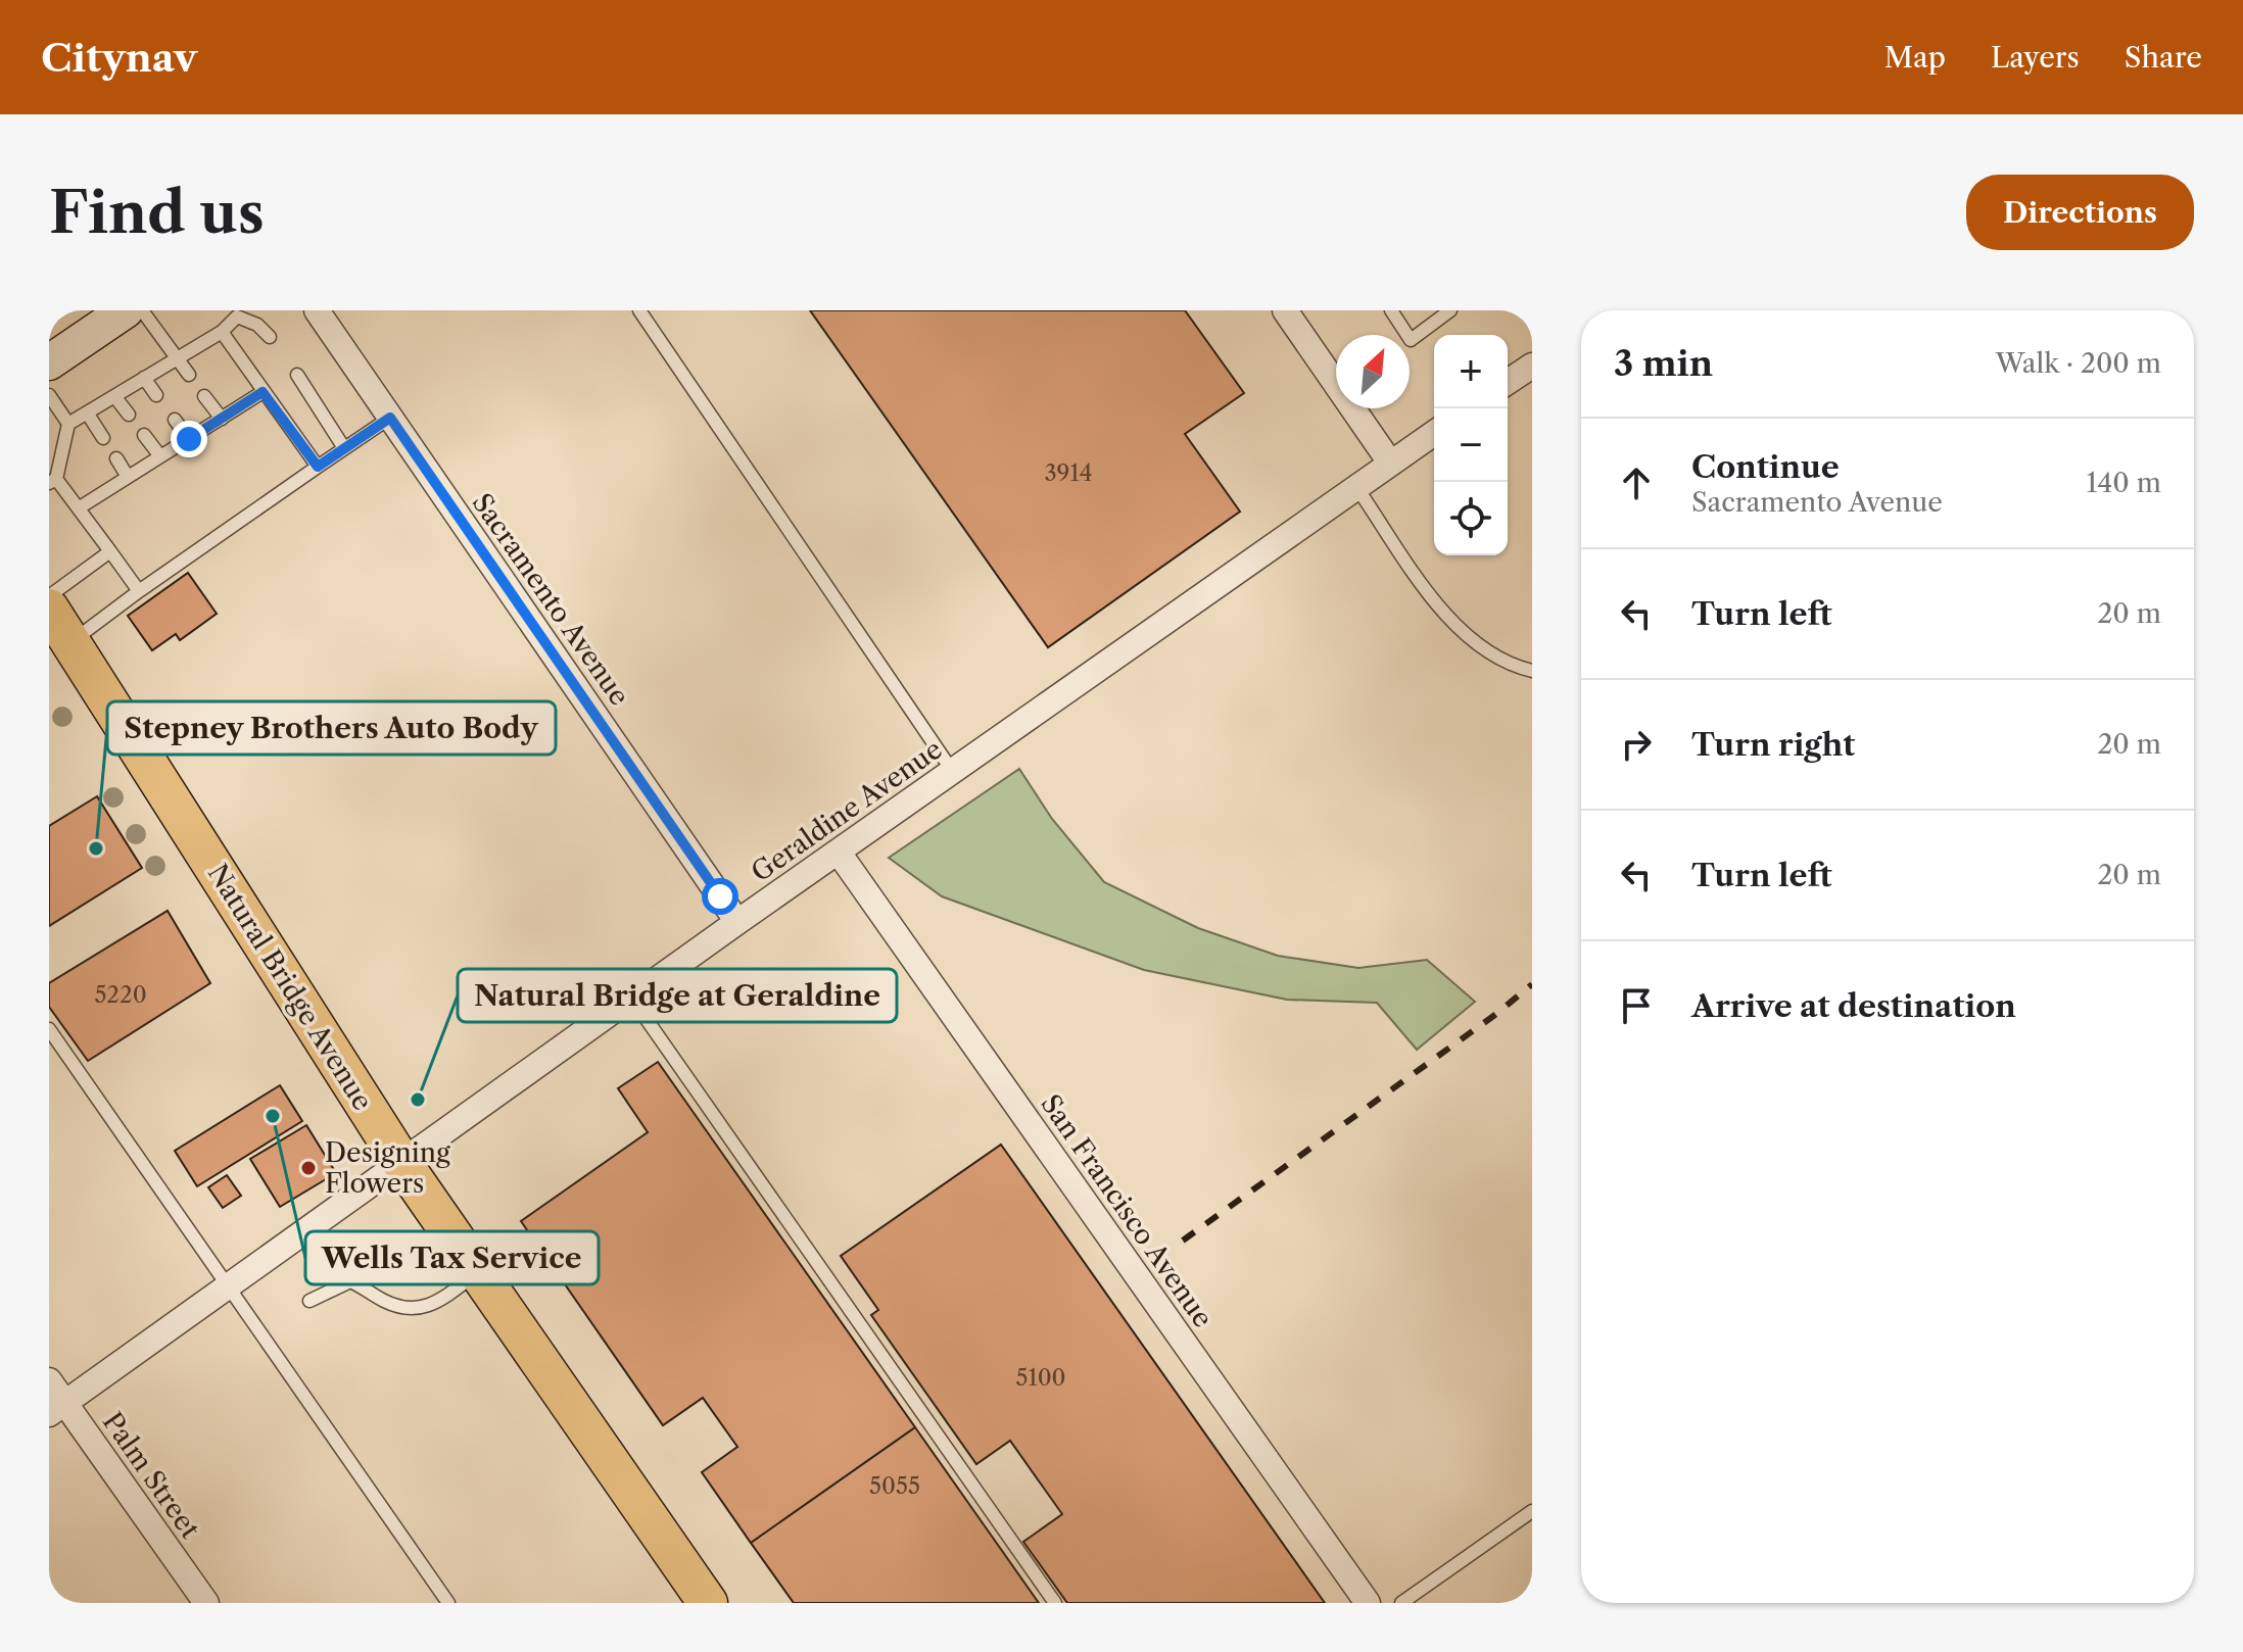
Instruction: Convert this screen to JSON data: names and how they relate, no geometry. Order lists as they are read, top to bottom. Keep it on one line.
{"streets":{"main road":["Natural Bridge Avenue"],"street":["Sacramento Avenue","Geraldine Avenue","San Francisco Avenue","Palm Street"]},"crossings":[["Sacramento Avenue","Geraldine Avenue"],["Geraldine Avenue","Natural Bridge Avenue"],["Geraldine Avenue","San Francisco Avenue"],["Geraldine Avenue","Palm Street"]],"places":["Stepney Brothers Auto Body","Natural Bridge at Geraldine","Wells Tax Service","Designing Flowers"],"house_numbers":["3914","5220","5100","5055"],"north":"top right","page":{"header":"Citynav","nav":["Map","Layers","Share"],"buttons":"Directions","title":"Find us","heading":["3 min","Walk · 200 m"],"map_buttons":["+","−"],"list":[["Continue","Sacramento Avenue","140 m"],["Turn left","20 m"],["Turn right","20 m"],["Turn left","20 m"],"Arrive at destination"]}}
